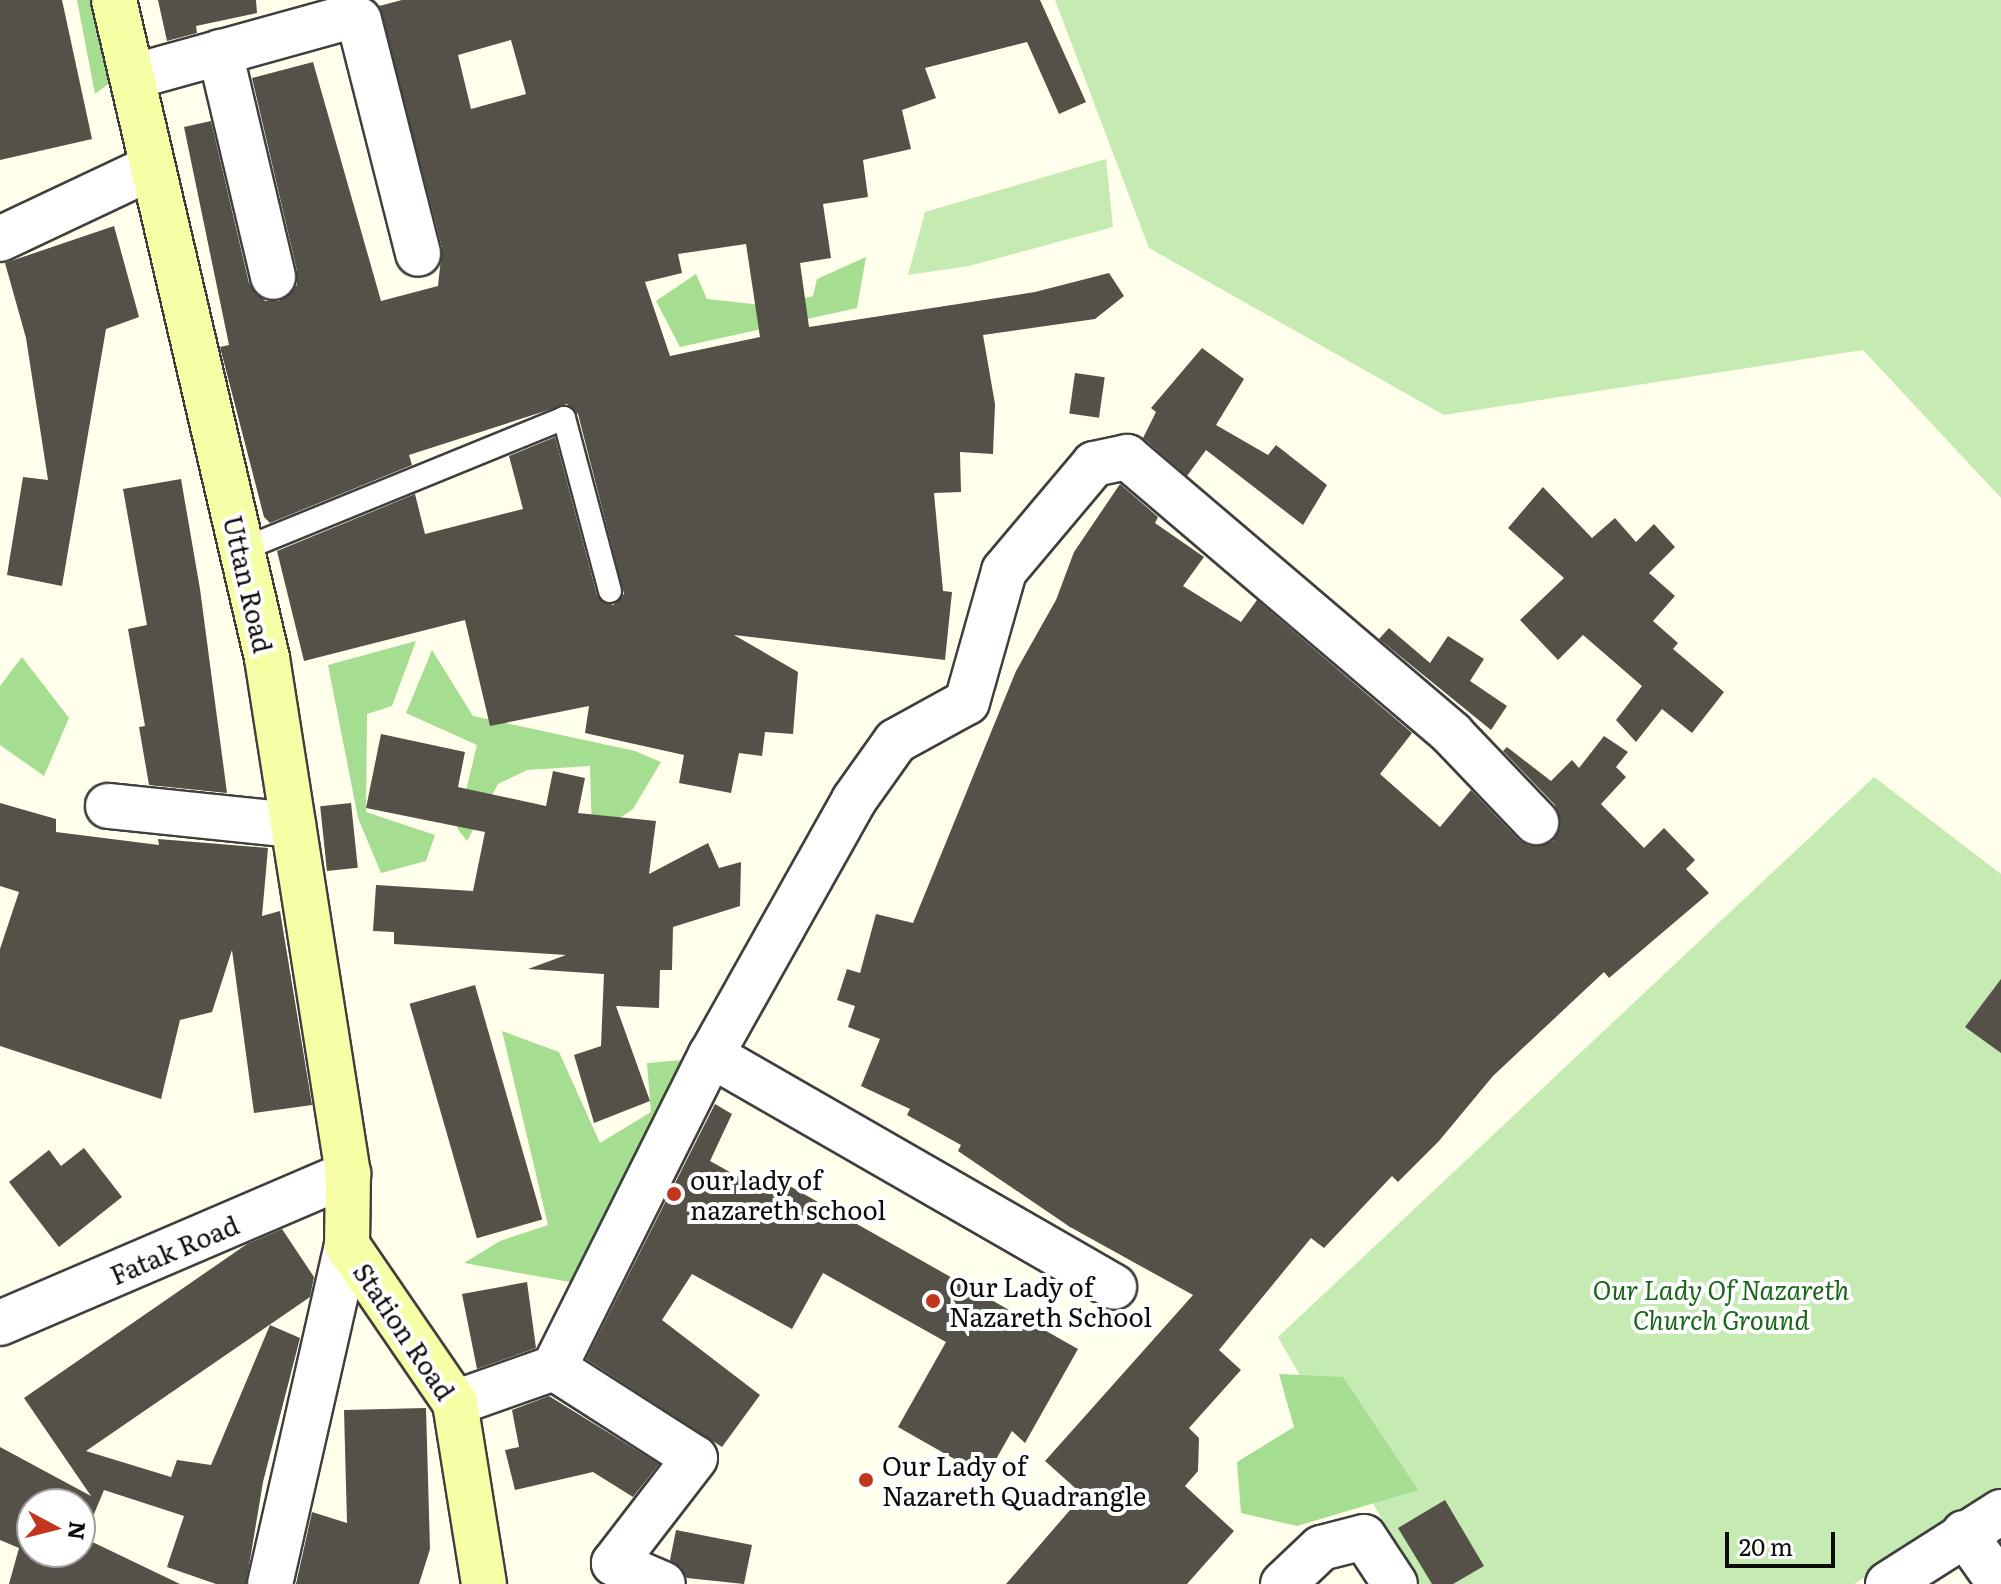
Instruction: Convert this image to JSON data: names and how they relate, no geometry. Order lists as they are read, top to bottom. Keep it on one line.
{"streets":{"street":["Uttan Road","Fatak Road","Station Road"]},"crossings":[["Uttan Road","Fatak Road"],["Uttan Road","Station Road"],["Fatak Road","Station Road"]],"parks":["Our Lady Of Nazareth Church Ground"],"places":["our lady of nazareth school","Our Lady of Nazareth School","Our Lady of Nazareth Quadrangle"],"scale_bar":"20 m","north":"right"}
